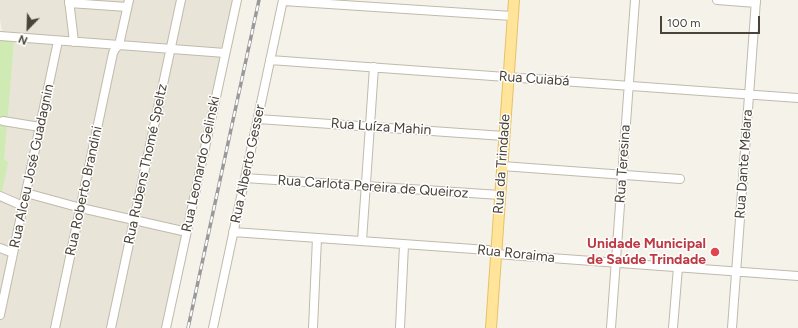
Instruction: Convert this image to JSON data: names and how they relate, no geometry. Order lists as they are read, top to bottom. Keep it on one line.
{"streets":{"main road":["Rua da Trindade"],"street":["Rua Cuiabá","Rua Luíza Mahin","Rua Rubens Thomé Speltz","Rua Leonardo Gelinski","Rua Alberto Gesser","Rua Teresina","Rua Dante Melara","Rua Alceu José Guadagnin","Rua Carlota Pereira de Queiroz","Rua Roberto Brandini","Rua Roraima"]},"crossings":[["Rua Cuiabá","Rua Alberto Gesser"],["Rua Cuiabá","Rua da Trindade"],["Rua Cuiabá","Rua Teresina"],["Rua Cuiabá","Rua Dante Melara"],["Rua Luíza Mahin","Rua Alberto Gesser"],["Rua Luíza Mahin","Rua da Trindade"],["Rua Alberto Gesser","Rua Carlota Pereira de Queiroz"],["Rua Alberto Gesser","Rua Roraima"],["Rua da Trindade","Rua Carlota Pereira de Queiroz"],["Rua da Trindade","Rua Roraima"],["Rua Teresina","Rua Roraima"],["Rua Dante Melara","Rua Roraima"]],"places":["Unidade Municipal de Saúde Trindade"],"scale_bar":"100 m","north":"bottom left"}
